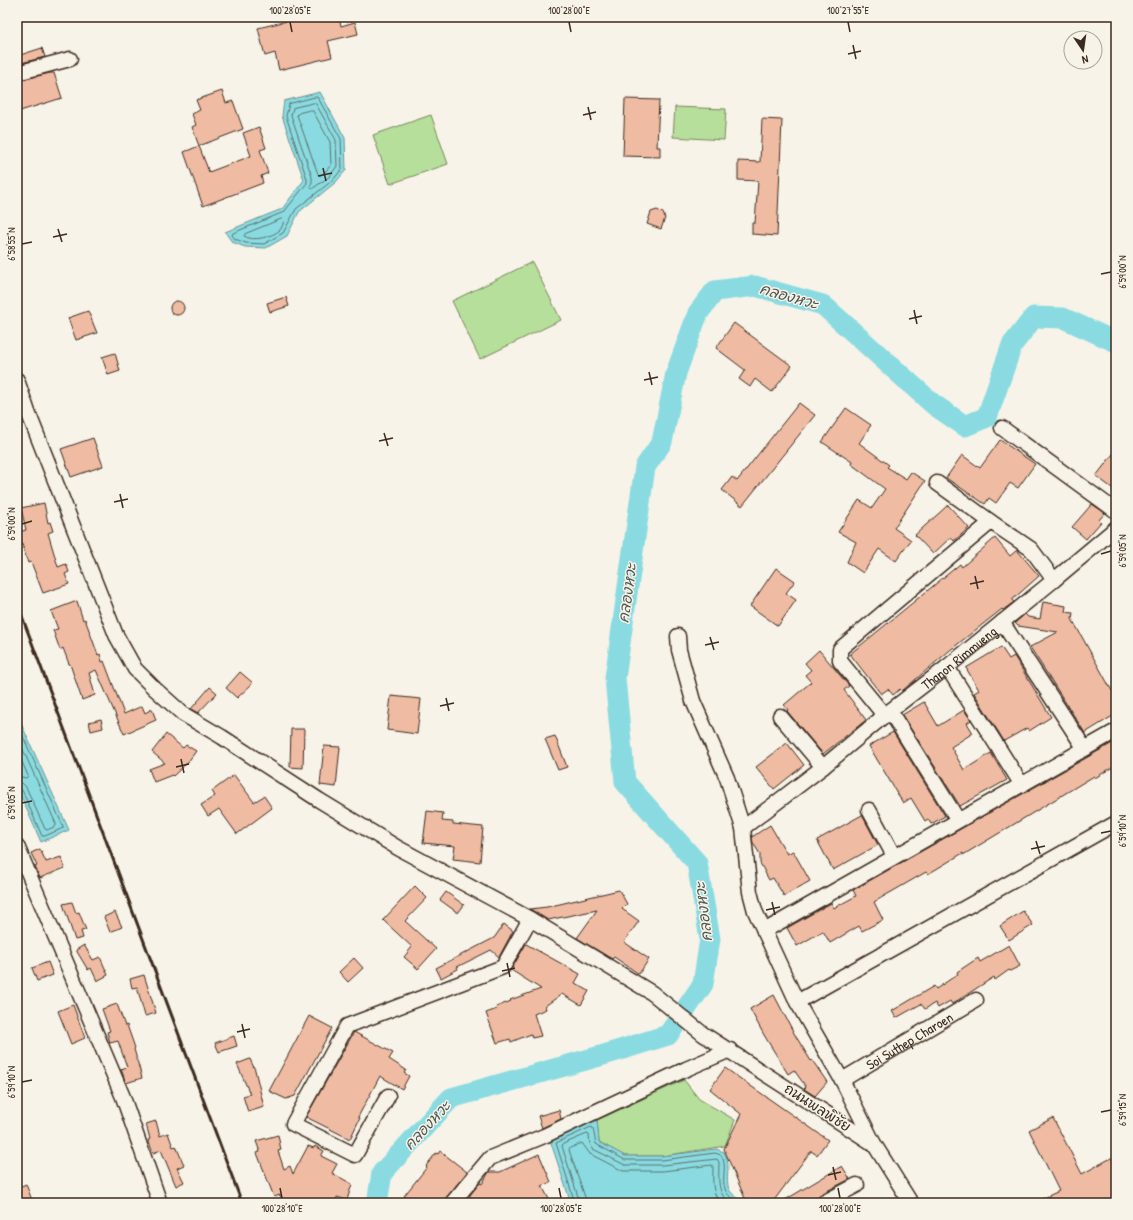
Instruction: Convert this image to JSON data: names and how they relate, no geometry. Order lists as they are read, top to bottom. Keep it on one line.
{"streets":{"street":["Thanon Rimmueng","Soi Suthep Charoen","ถนนพลพิชัย"]},"water":["คลองหวะ"],"north":"bottom","coordinates":["100°28'05\"E","100°28'00\"E","100°27'55\"E","6°58'55\"N","6°59'00\"N","6°59'05\"N","6°59'10\"N","6°59'15\"N","100°28'10\"E"]}
